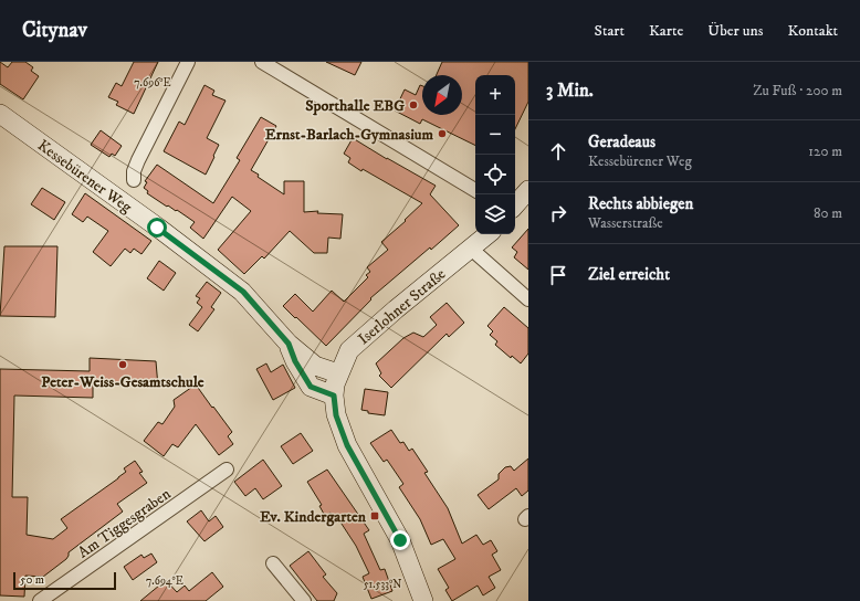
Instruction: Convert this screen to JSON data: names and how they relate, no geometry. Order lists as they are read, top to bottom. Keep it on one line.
{"streets":{"main road":["Kessebürener Weg","Iserlohner Straße"],"street":["Am Tiggesgraben"]},"crossings":[["Kessebürener Weg","Iserlohner Straße"]],"places":{"other":["Sporthalle EBG","Ernst-Barlach-Gymnasium","Peter-Weiss-Gesamtschule"],"transit":["Ev. Kindergarten"]},"scale_bar":"50 m","north":"bottom left","page":{"header":"Citynav","nav":["Start","Karte","Über uns","Kontakt"],"heading":["3 Min.","Zu Fuß · 200 m"],"map_buttons":["+","−"],"list":[["Geradeaus","Kessebürener Weg","120 m"],["Rechts abbiegen","Wasserstraße","80 m"],"Ziel erreicht"],"scale":"50 m"},"coordinates":["7.696°E","7.694°E","51.533°N"]}
